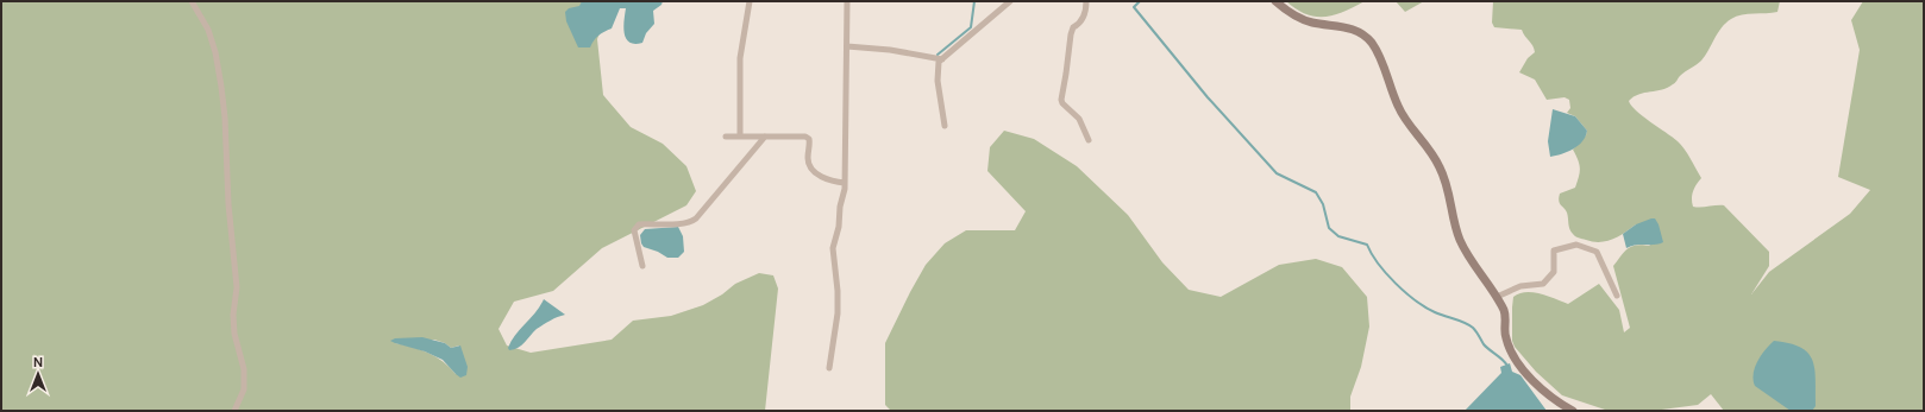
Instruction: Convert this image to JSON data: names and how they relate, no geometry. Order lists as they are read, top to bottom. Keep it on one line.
{"north":"top"}
